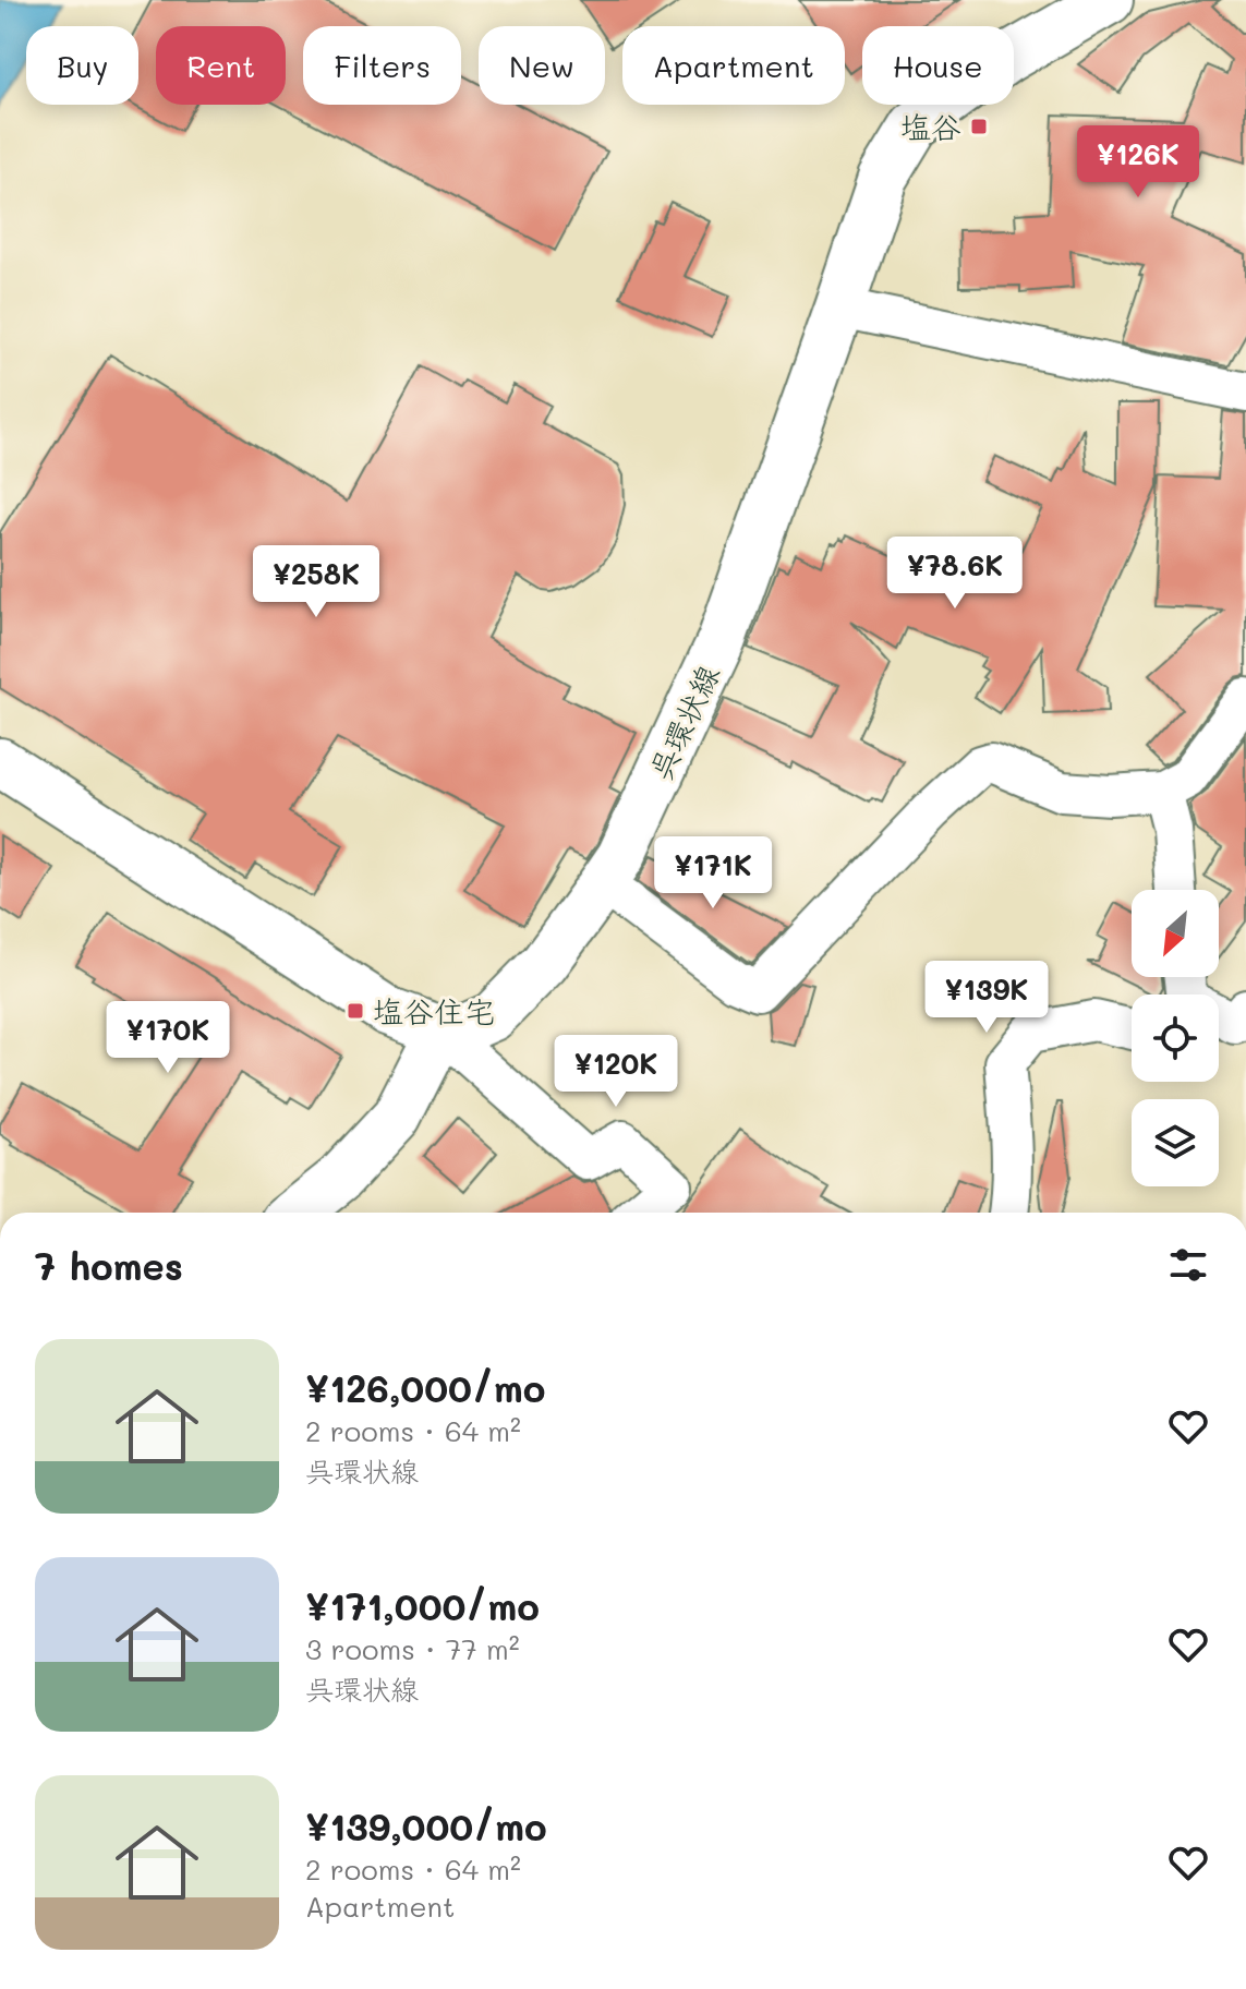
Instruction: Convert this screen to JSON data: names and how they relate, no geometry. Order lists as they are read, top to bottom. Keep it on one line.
{"streets":{"main road":["呉環状線"]},"places":{"transit":["塩谷","塩谷住宅"]},"north":"bottom left","page":{"chip":["Buy","Rent","Filters","New","Apartment","House"],"price":["¥126K","¥78.6K","¥258K","¥171K","¥139K","¥170K","¥120K"],"heading":"7 homes","list":[{"name":"¥126,000/mo","note":"2 rooms · 64 m² · 呉環状線"},{"name":"¥171,000/mo","note":"3 rooms · 77 m² · 呉環状線"},{"name":"¥139,000/mo","note":"2 rooms · 64 m² · Apartment"}]}}
